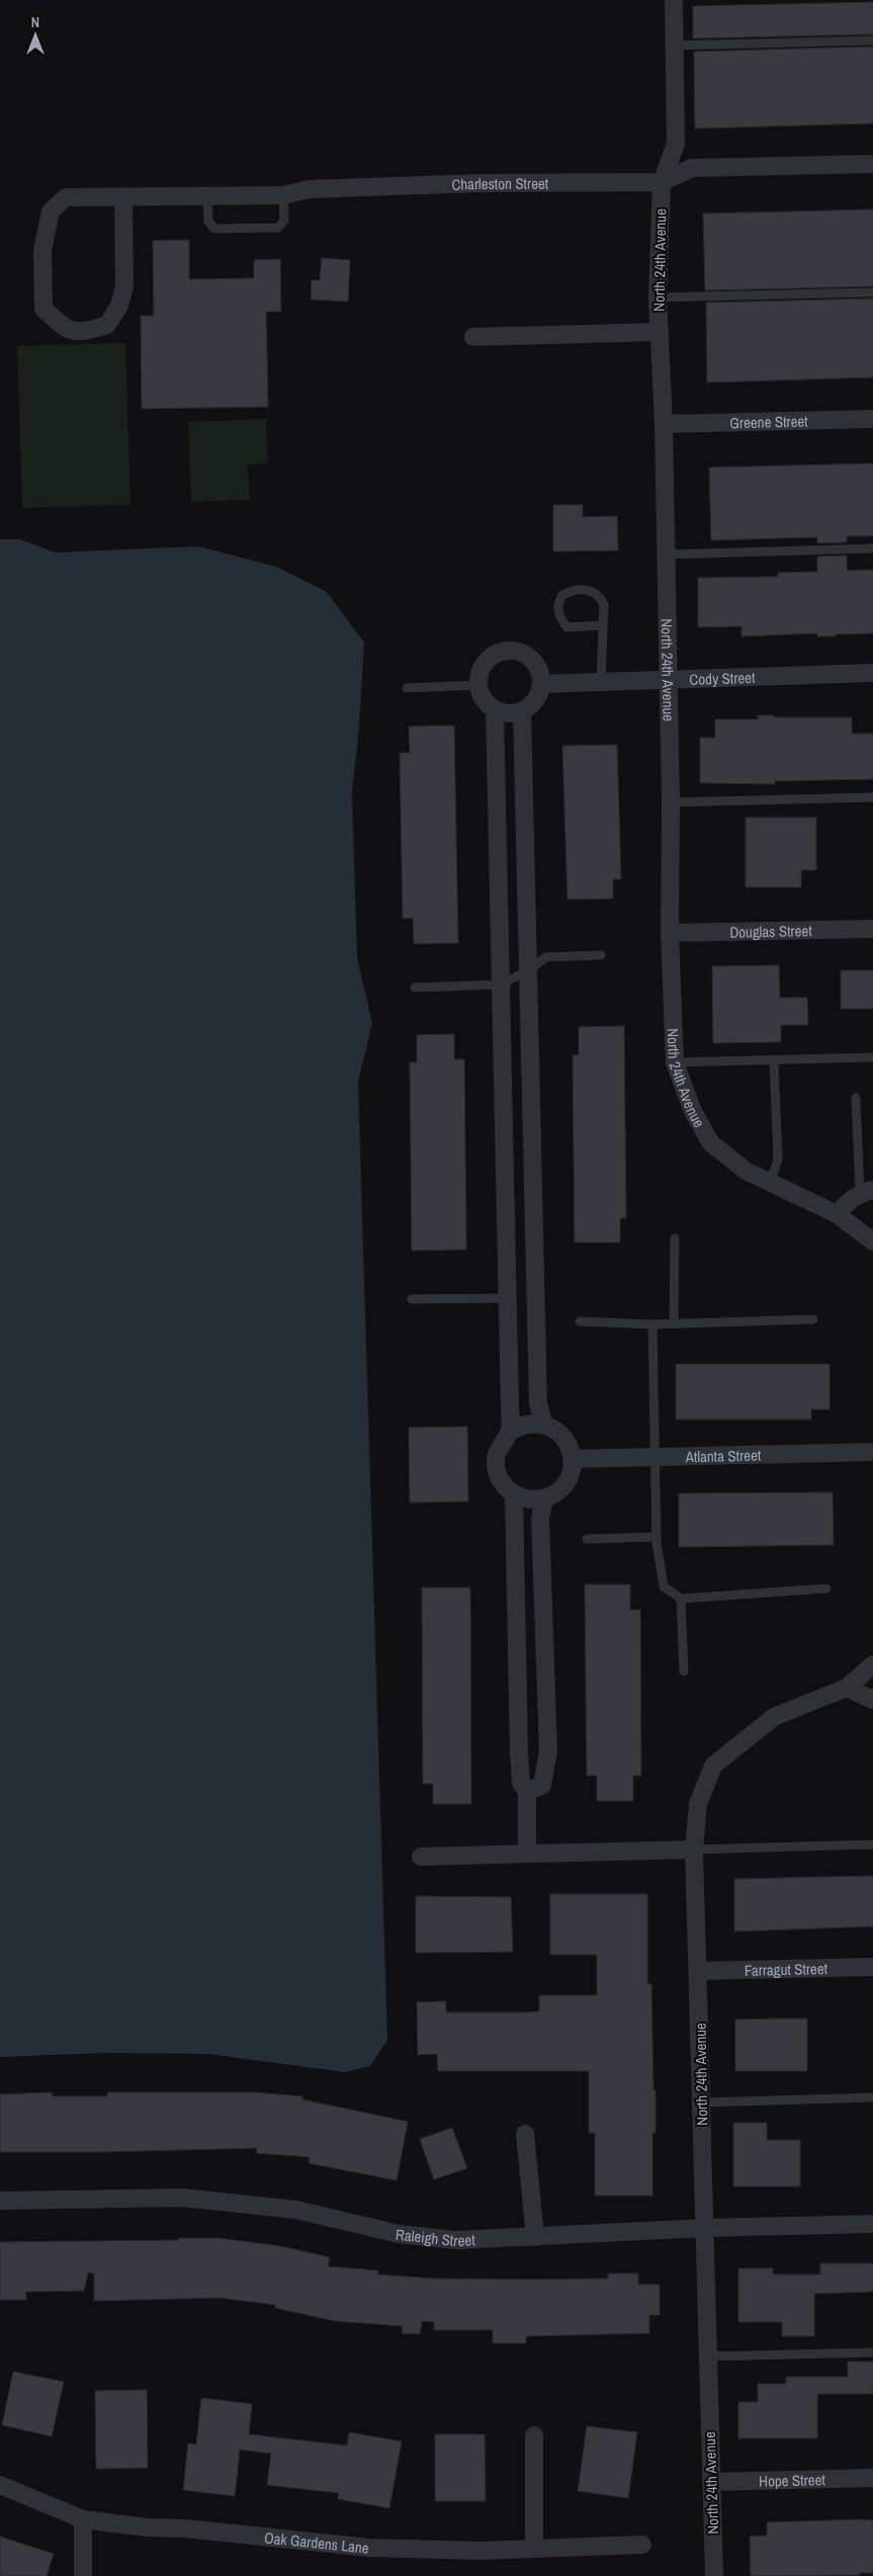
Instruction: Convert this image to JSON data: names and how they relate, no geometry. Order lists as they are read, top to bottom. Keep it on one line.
{"streets":{"street":["Charleston Street","North 24th Avenue","Greene Street","Cody Street","Douglas Street","Atlanta Street","Farragut Street","Raleigh Street","Hope Street","Oak Gardens Lane"]},"crossings":[["Charleston Street","North 24th Avenue"],["North 24th Avenue","Greene Street"],["North 24th Avenue","Cody Street"],["North 24th Avenue","Douglas Street"],["North 24th Avenue","Farragut Street"],["North 24th Avenue","Raleigh Street"],["North 24th Avenue","Hope Street"]],"north":"top"}
